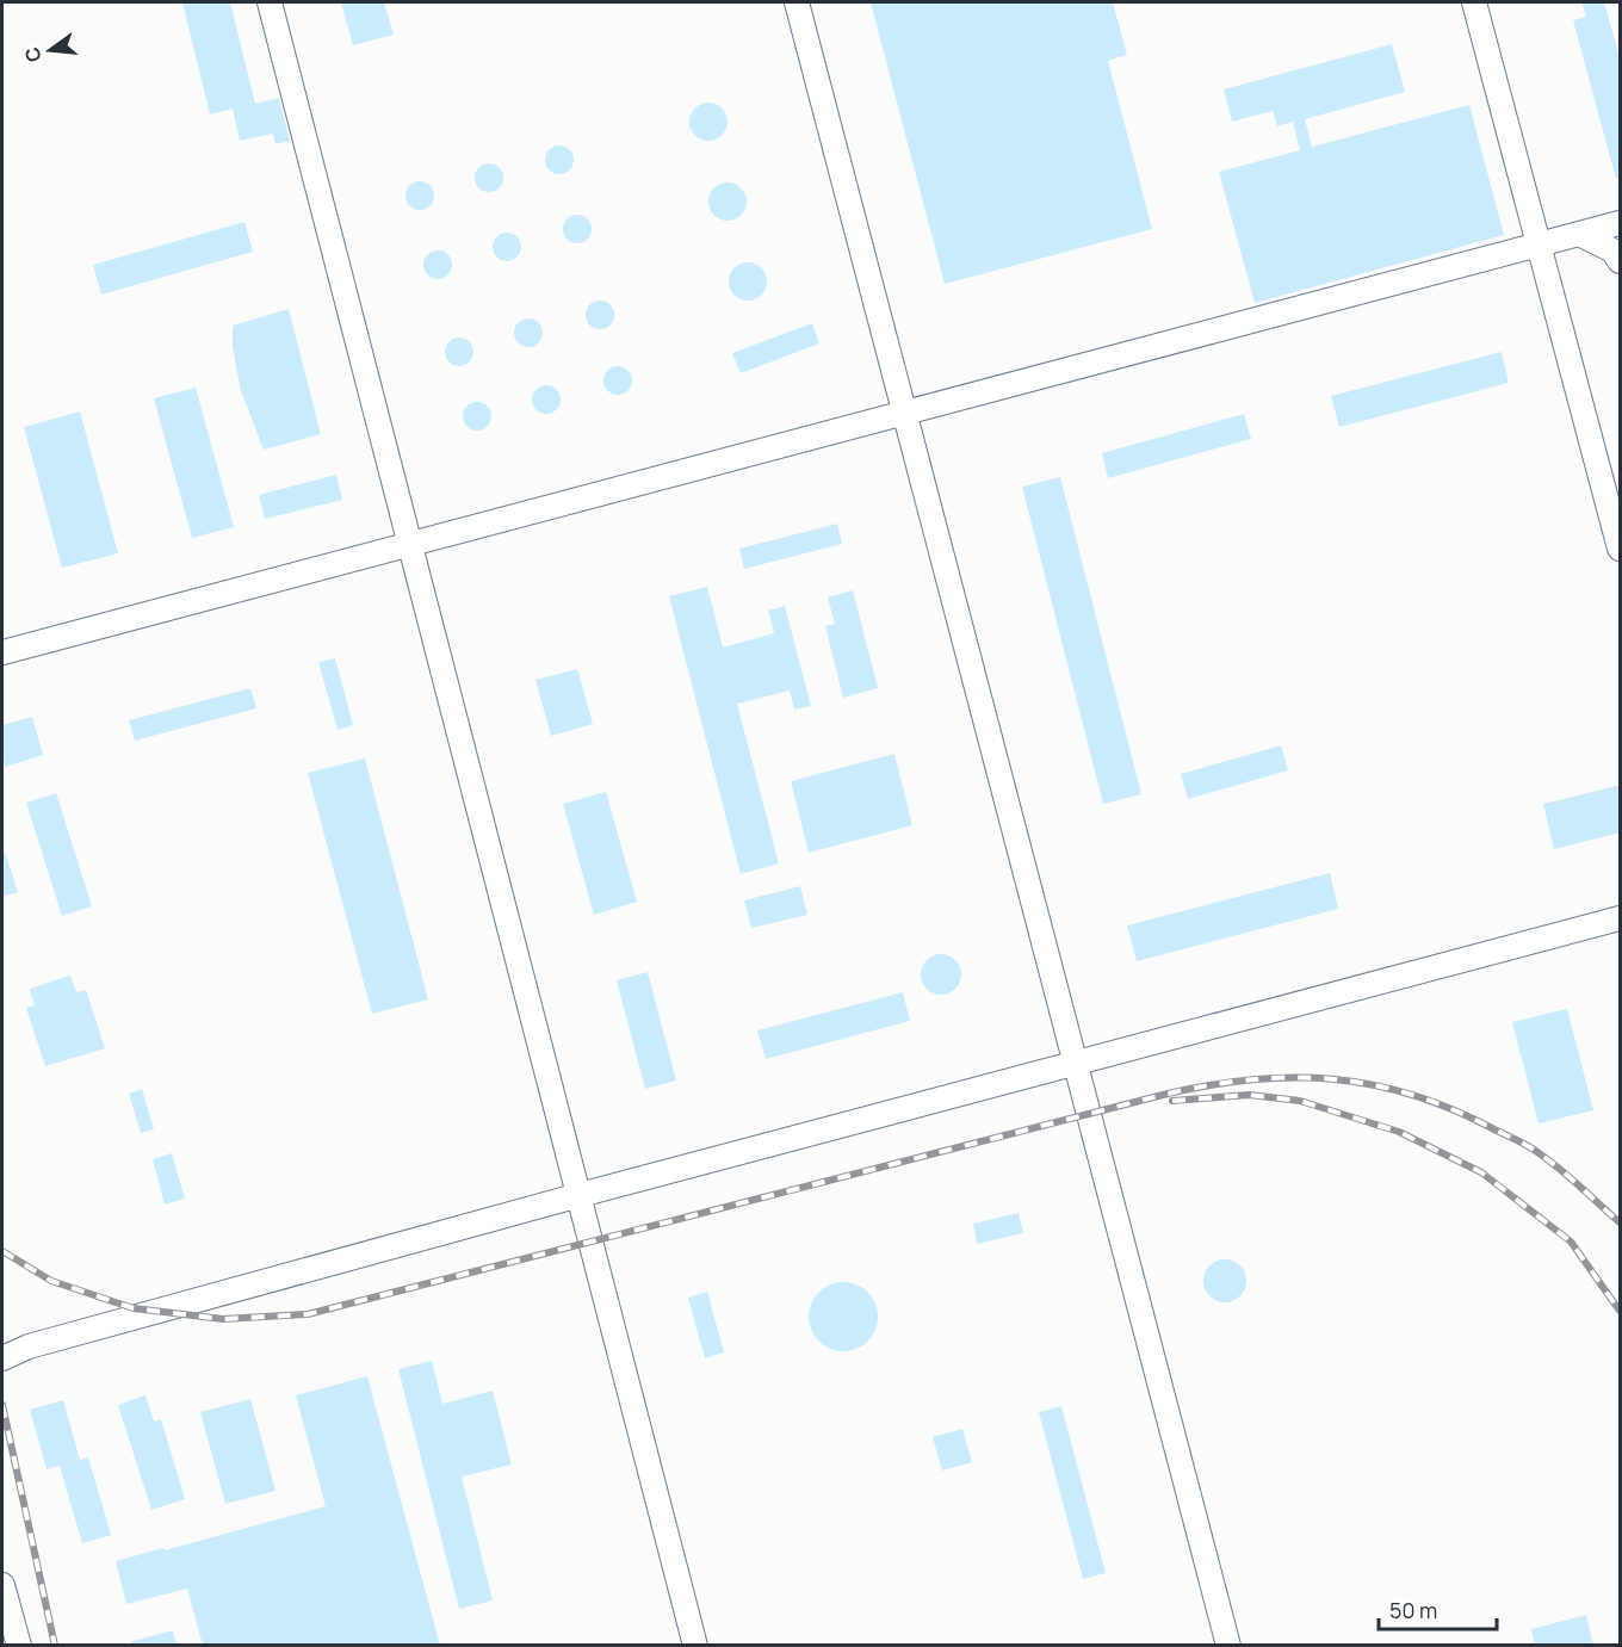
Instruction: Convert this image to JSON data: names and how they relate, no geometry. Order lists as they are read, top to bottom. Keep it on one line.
{"scale_bar":"50 m","north":"left"}
